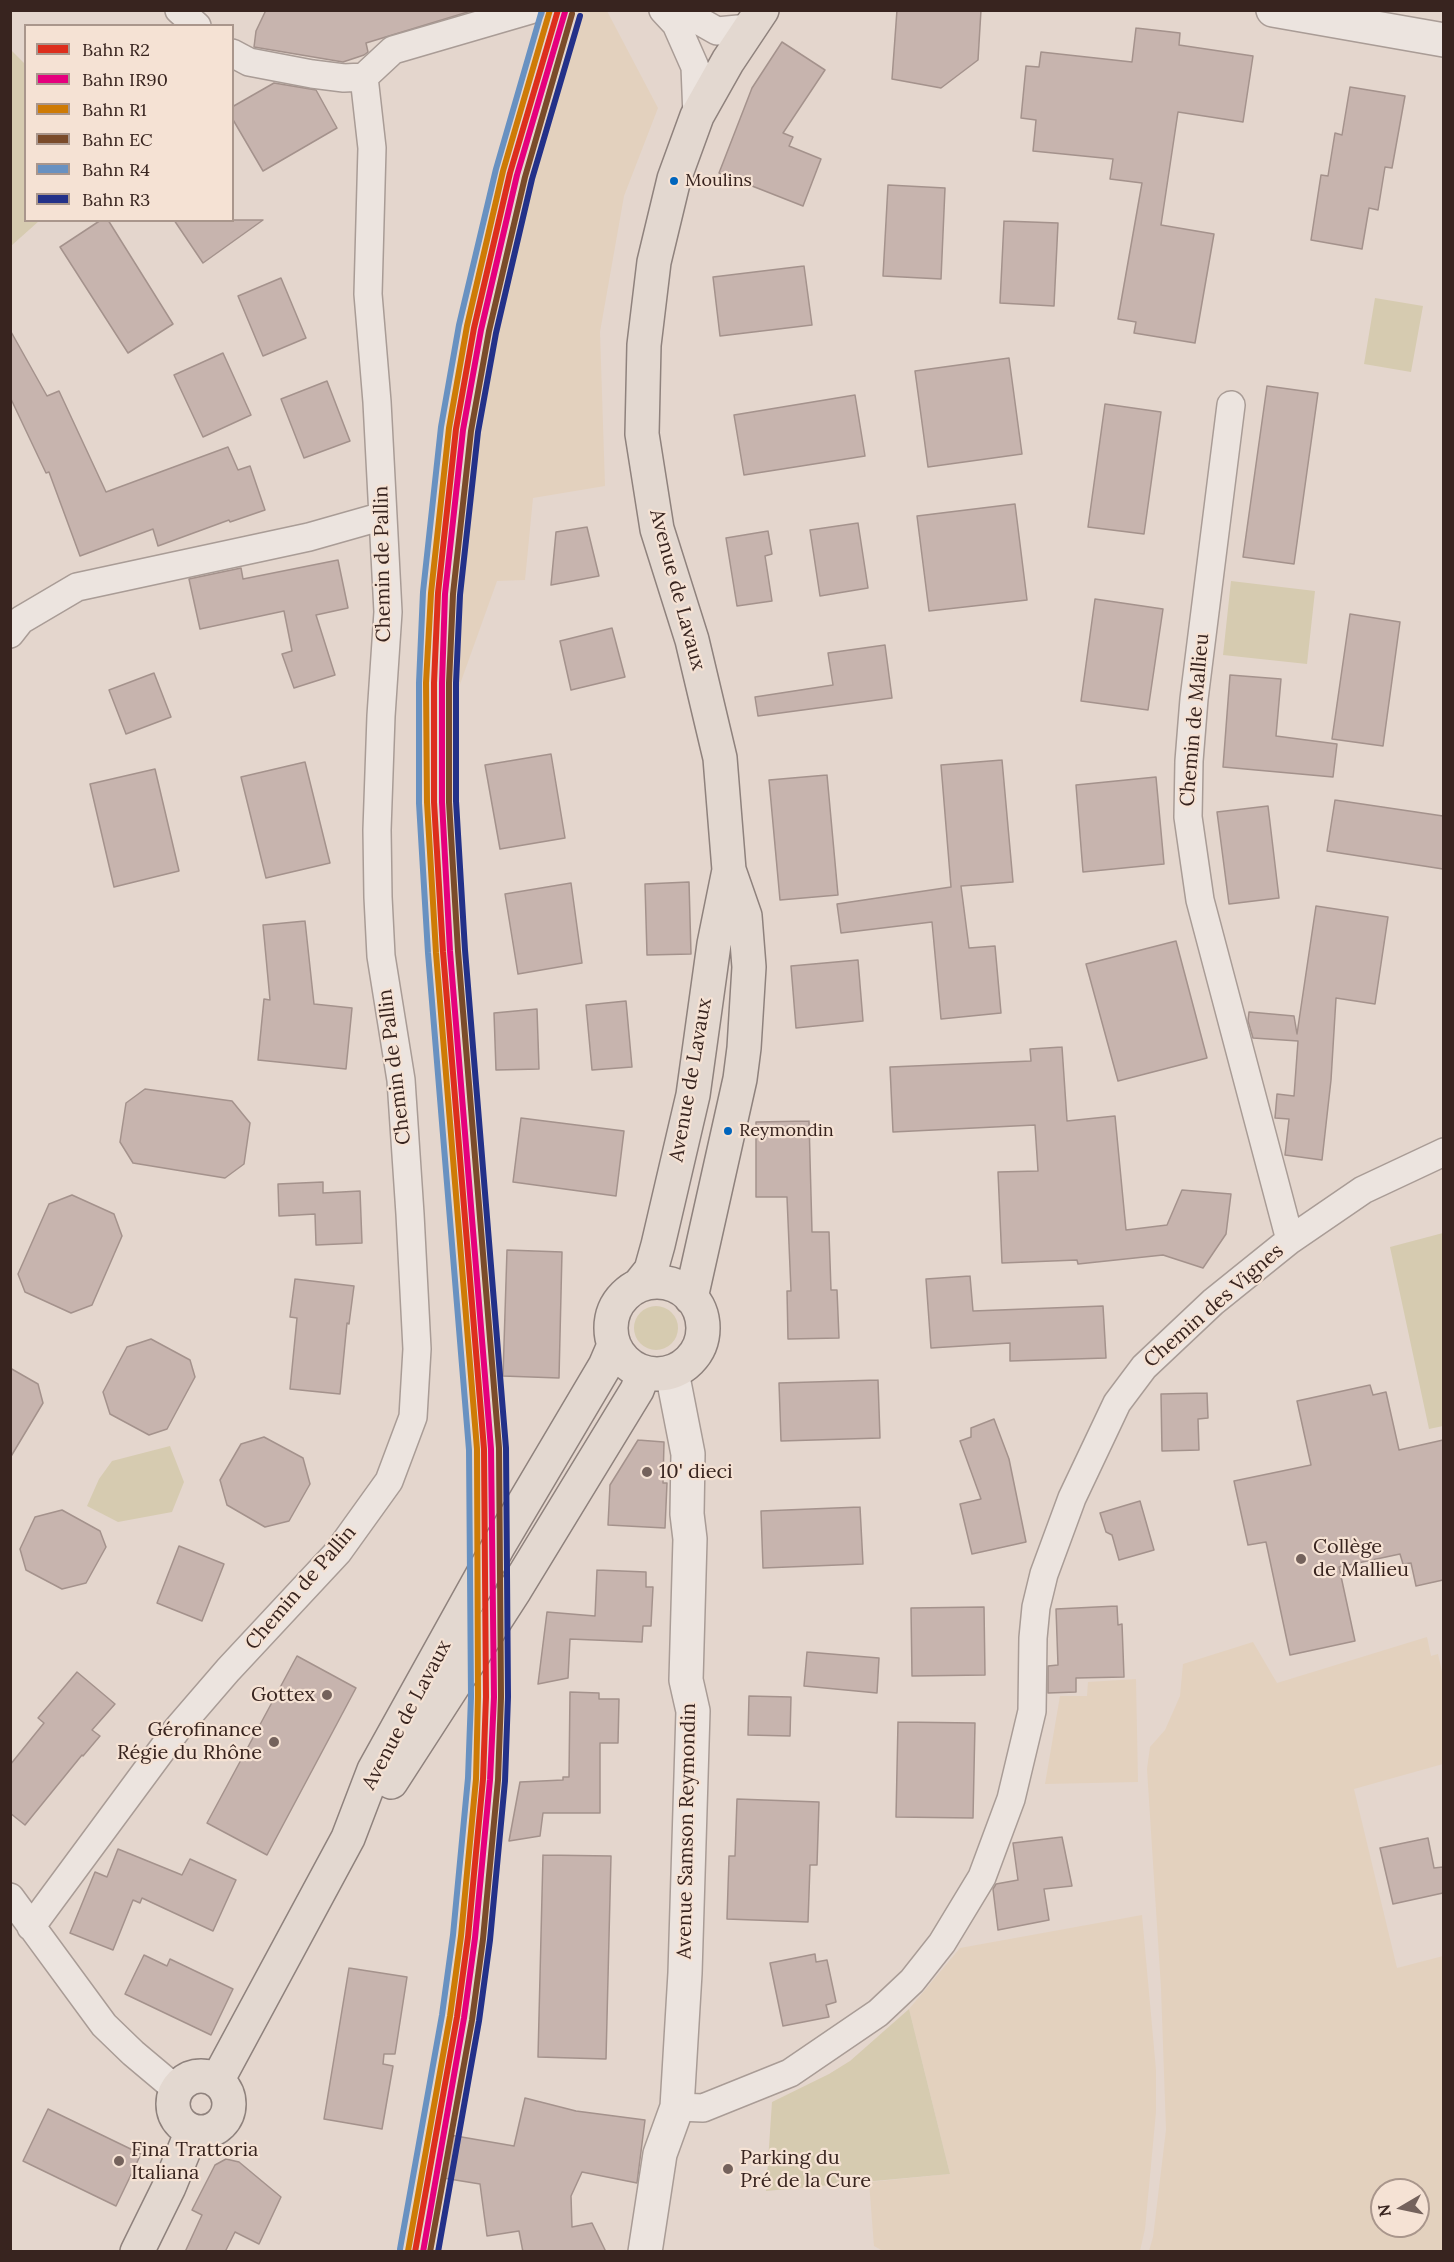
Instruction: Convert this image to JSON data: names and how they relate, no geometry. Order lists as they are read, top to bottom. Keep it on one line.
{"streets":{"main road":["Avenue de Lavaux"],"street":["Chemin de Pallin","Chemin de Mallieu","Chemin des Vignes","Avenue Samson Reymondin"]},"crossings":[["Avenue de Lavaux","Avenue Samson Reymondin"],["Chemin de Mallieu","Chemin des Vignes"],["Chemin des Vignes","Avenue Samson Reymondin"]],"places":["Moulins","Reymondin","10' dieci","Collège de Mallieu","Gottex","Gérofinance Régie du Rhône","Fina Trattoria Italiana","Parking du Pré de la Cure"],"lines":["rail line R2","rail line R1","rail line R4","rail line IR90","rail line EC","rail line R3"],"legend":["Bahn R2","Bahn IR90","Bahn R1","Bahn EC","Bahn R4","Bahn R3"],"north":"left"}
